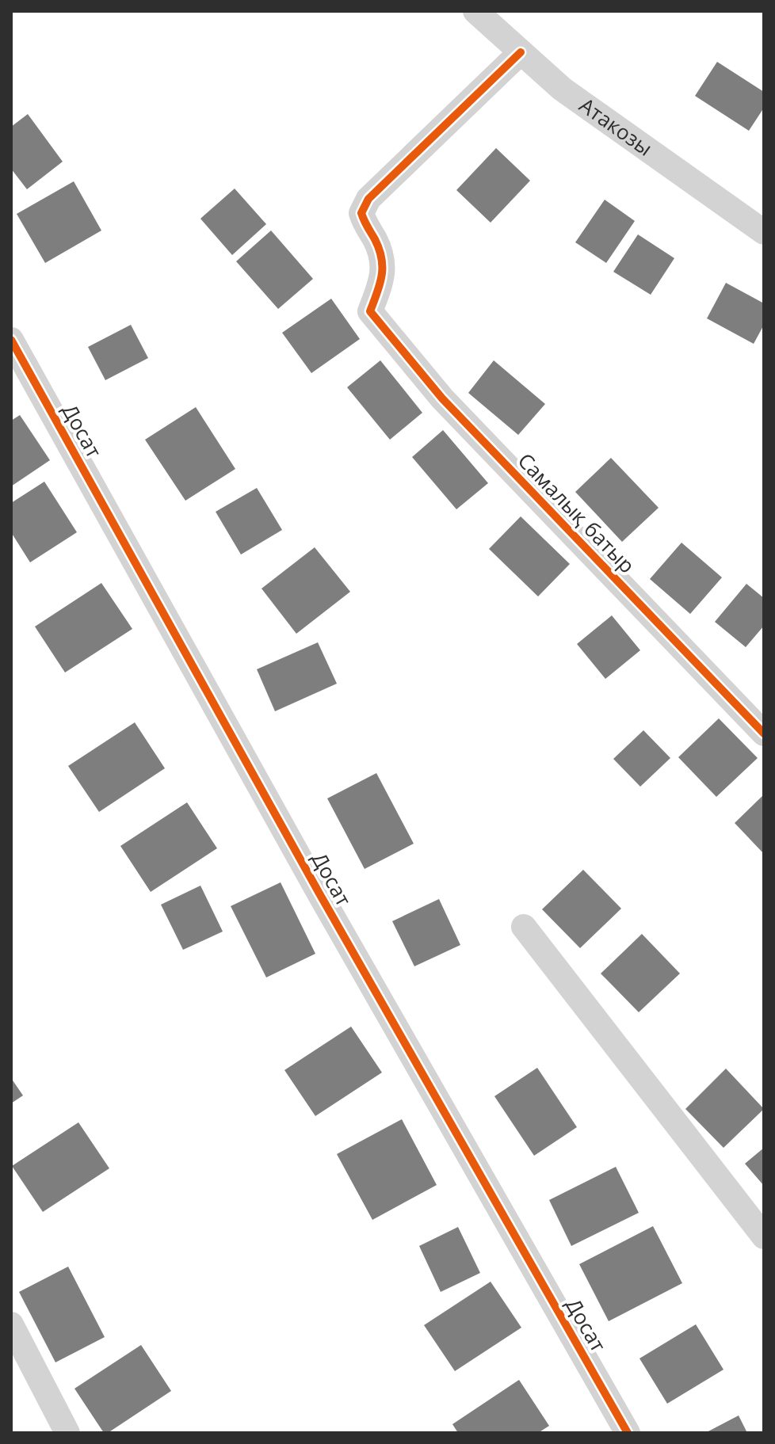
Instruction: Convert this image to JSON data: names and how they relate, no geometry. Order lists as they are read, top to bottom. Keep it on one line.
{"streets":{"street":["Атакозы","Досат","Самалық батыр"]},"crossings":[["Атакозы","Самалық батыр"]]}
